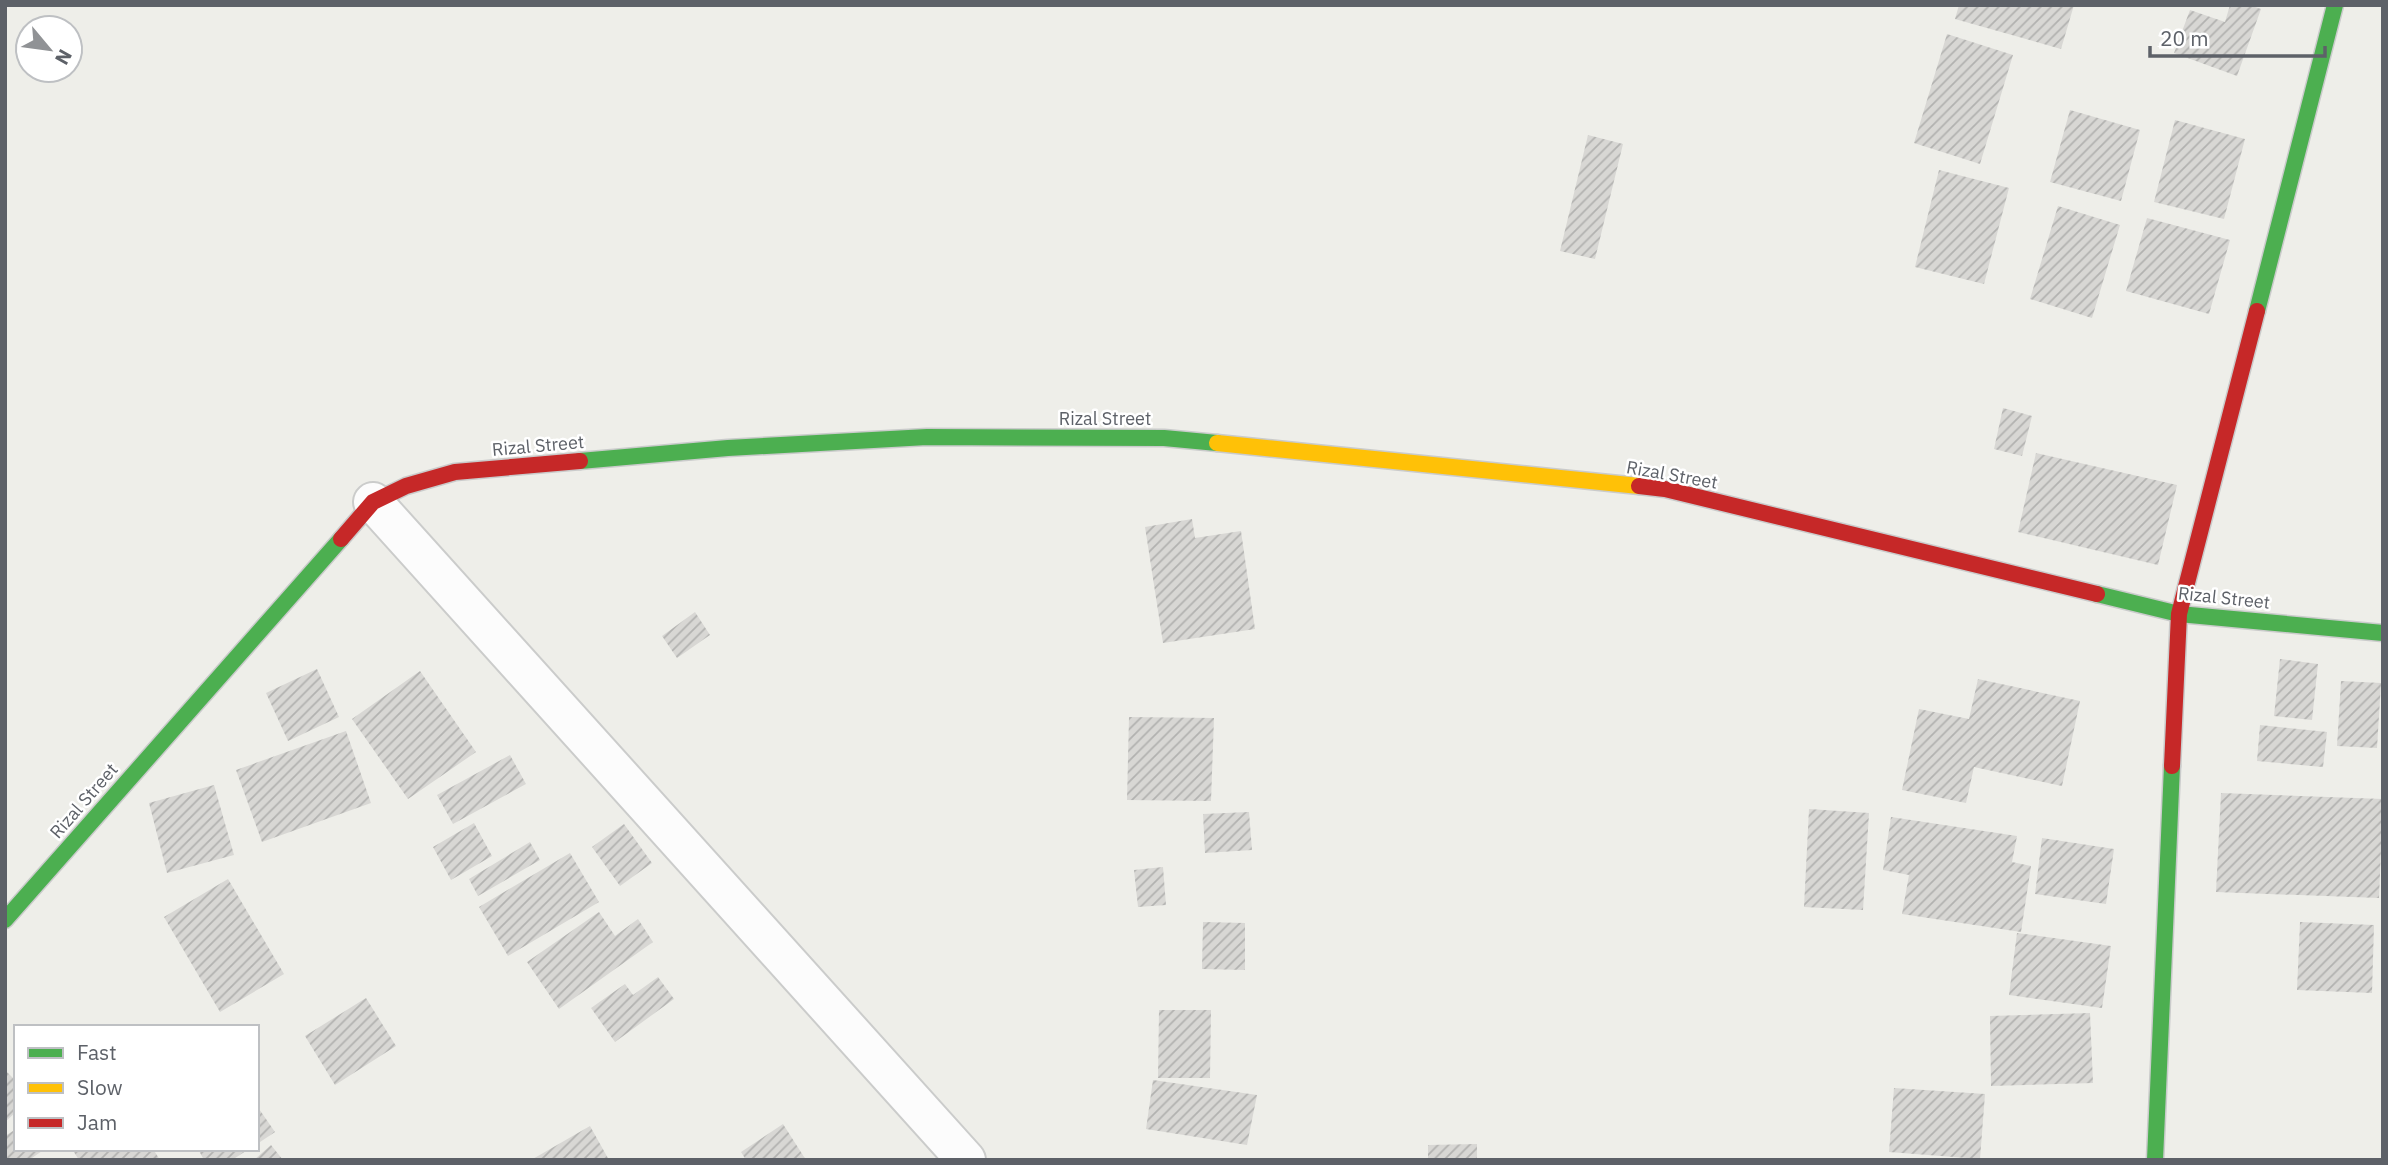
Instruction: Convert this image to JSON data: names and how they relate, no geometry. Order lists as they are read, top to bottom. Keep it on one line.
{"streets":{"street":["Rizal Street"]},"legend":["Fast","Slow","Jam"],"scale_bar":"20 m","north":"bottom right"}
